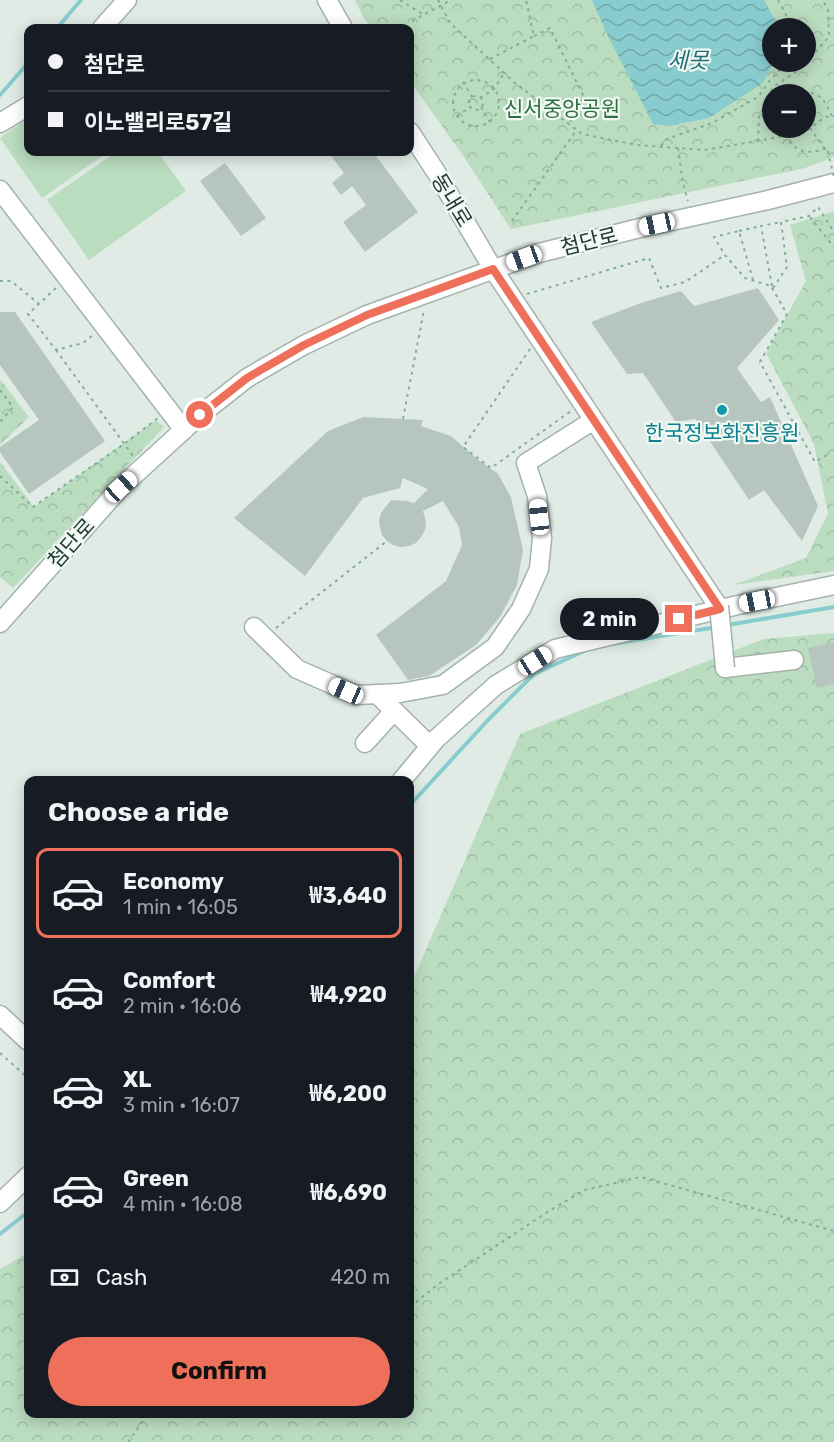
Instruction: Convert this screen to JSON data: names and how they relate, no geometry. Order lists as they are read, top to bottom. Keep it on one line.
{"streets":{"street":["동내로","첨단로"]},"crossings":[["동내로","첨단로"]],"water":["세못"],"parks":["신서중앙공원"],"places":["한국정보화진흥원"],"page":{"map_buttons":["+","−"],"banner":["첨단로","이노밸리로57길"],"bubble":"2 min","heading":"Choose a ride","list":[{"name":"Economy","note":"1 min · 16:05","value":"₩3,640"},{"name":"Comfort","note":"2 min · 16:06","value":"₩4,920"},{"name":"XL","note":"3 min · 16:07","value":"₩6,200"},{"name":"Green","note":"4 min · 16:08","value":"₩6,690"}],"pay":["Cash","420 m"],"buttons":"Confirm"}}
